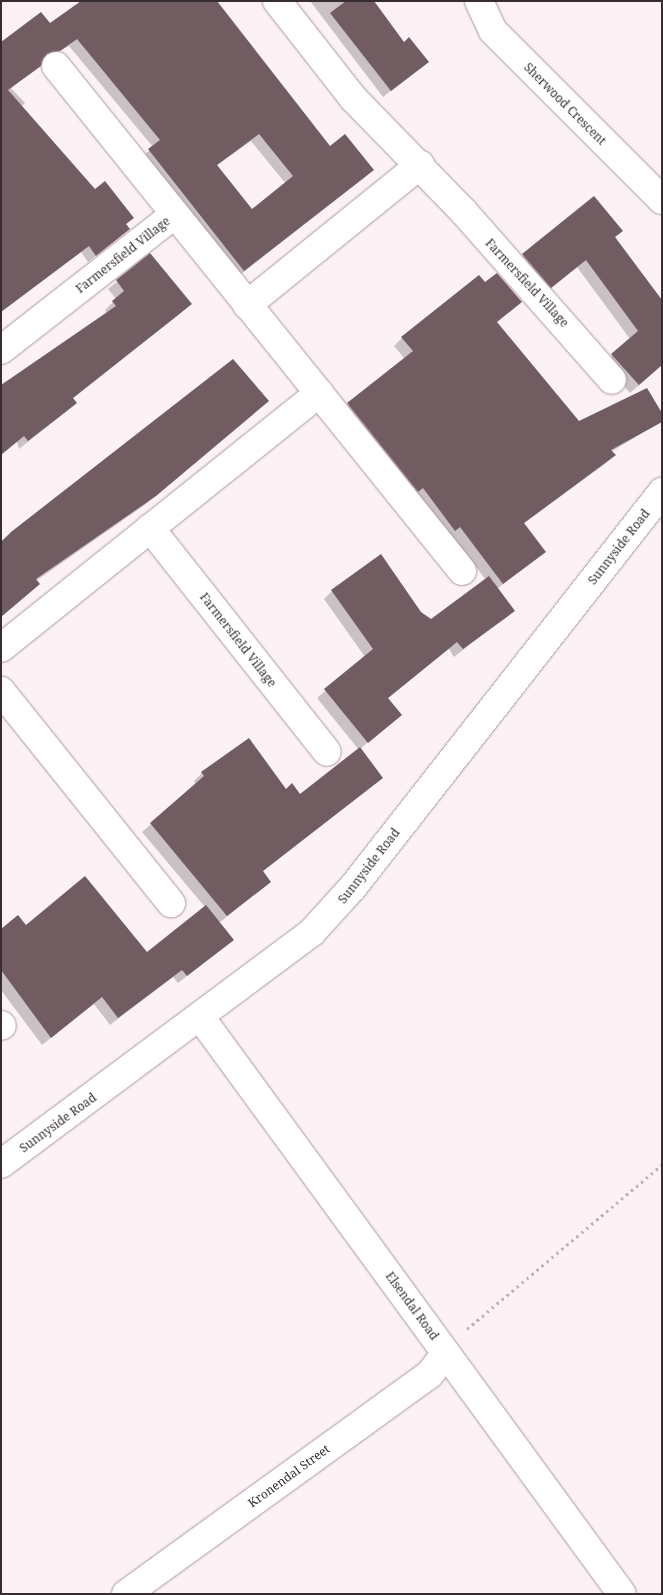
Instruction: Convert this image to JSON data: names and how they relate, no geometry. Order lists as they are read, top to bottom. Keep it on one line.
{"streets":{"street":["Sherwood Crescent","Farmersfield Village","Sunnyside Road","Elsendal Road","Kronendal Street"]},"crossings":[["Sunnyside Road","Elsendal Road"],["Elsendal Road","Kronendal Street"]]}
